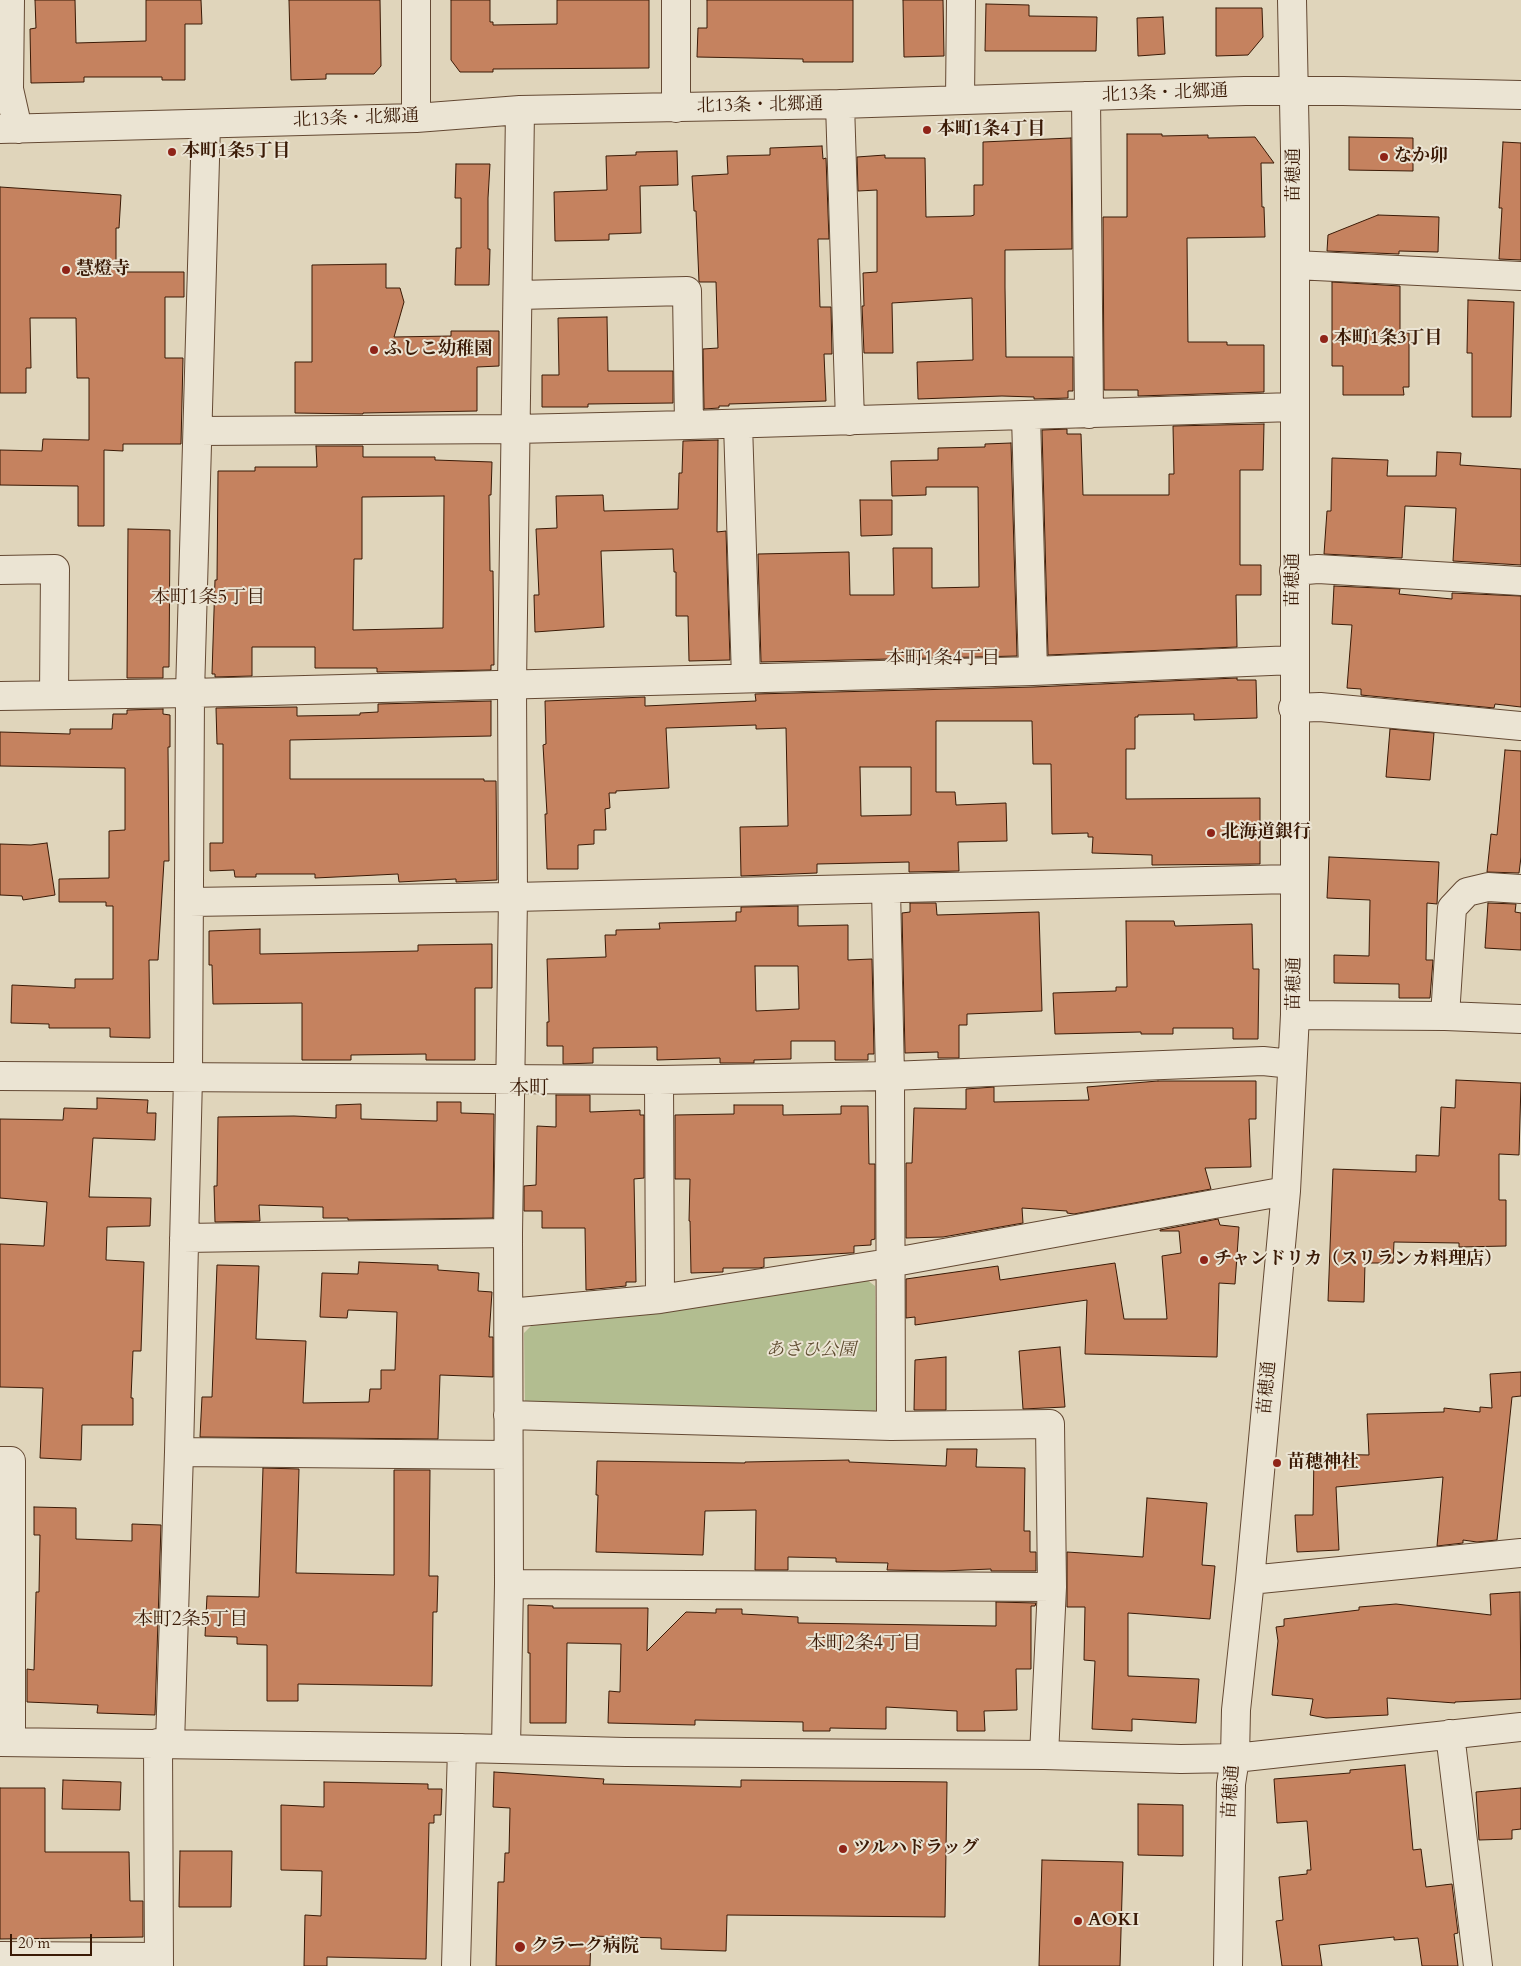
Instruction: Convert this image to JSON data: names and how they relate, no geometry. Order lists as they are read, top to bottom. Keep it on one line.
{"streets":{"street":["北13条・北郷通","苗穂通"]},"crossings":[["北13条・北郷通","苗穂通"]],"districts":["本町1条5丁目","本町1条4丁目","本町","本町2条5丁目","本町2条4丁目"],"parks":["あさひ公園"],"places":["本町1条4丁目","本町1条5丁目","なか卯","慧燈寺","本町1条3丁目","ふしこ幼稚園","北海道銀行","チャンドリカ（スリランカ料理店）","苗穂神社","ツルハドラッグ","AOKI","クラーク病院"],"scale_bar":"20 m"}
